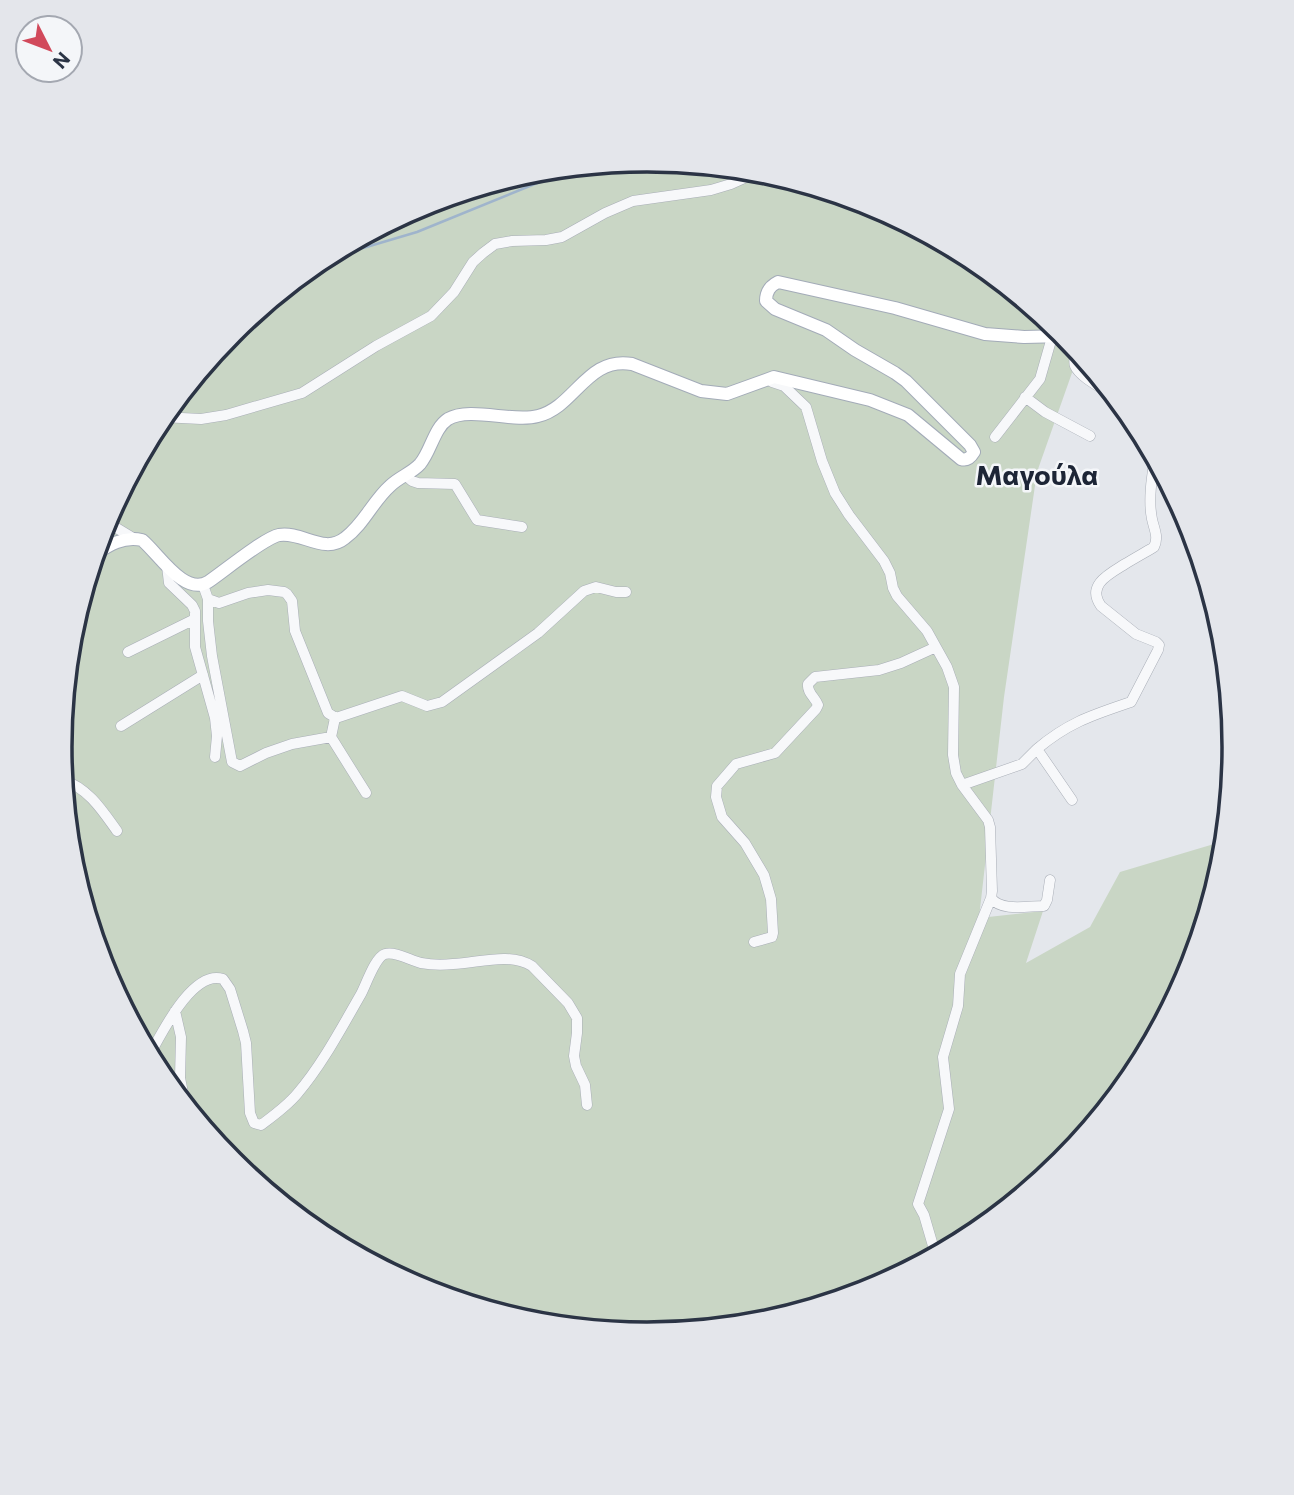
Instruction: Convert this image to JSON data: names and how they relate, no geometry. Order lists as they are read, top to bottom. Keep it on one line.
{"districts":["Μαγούλα"],"north":"bottom right"}
